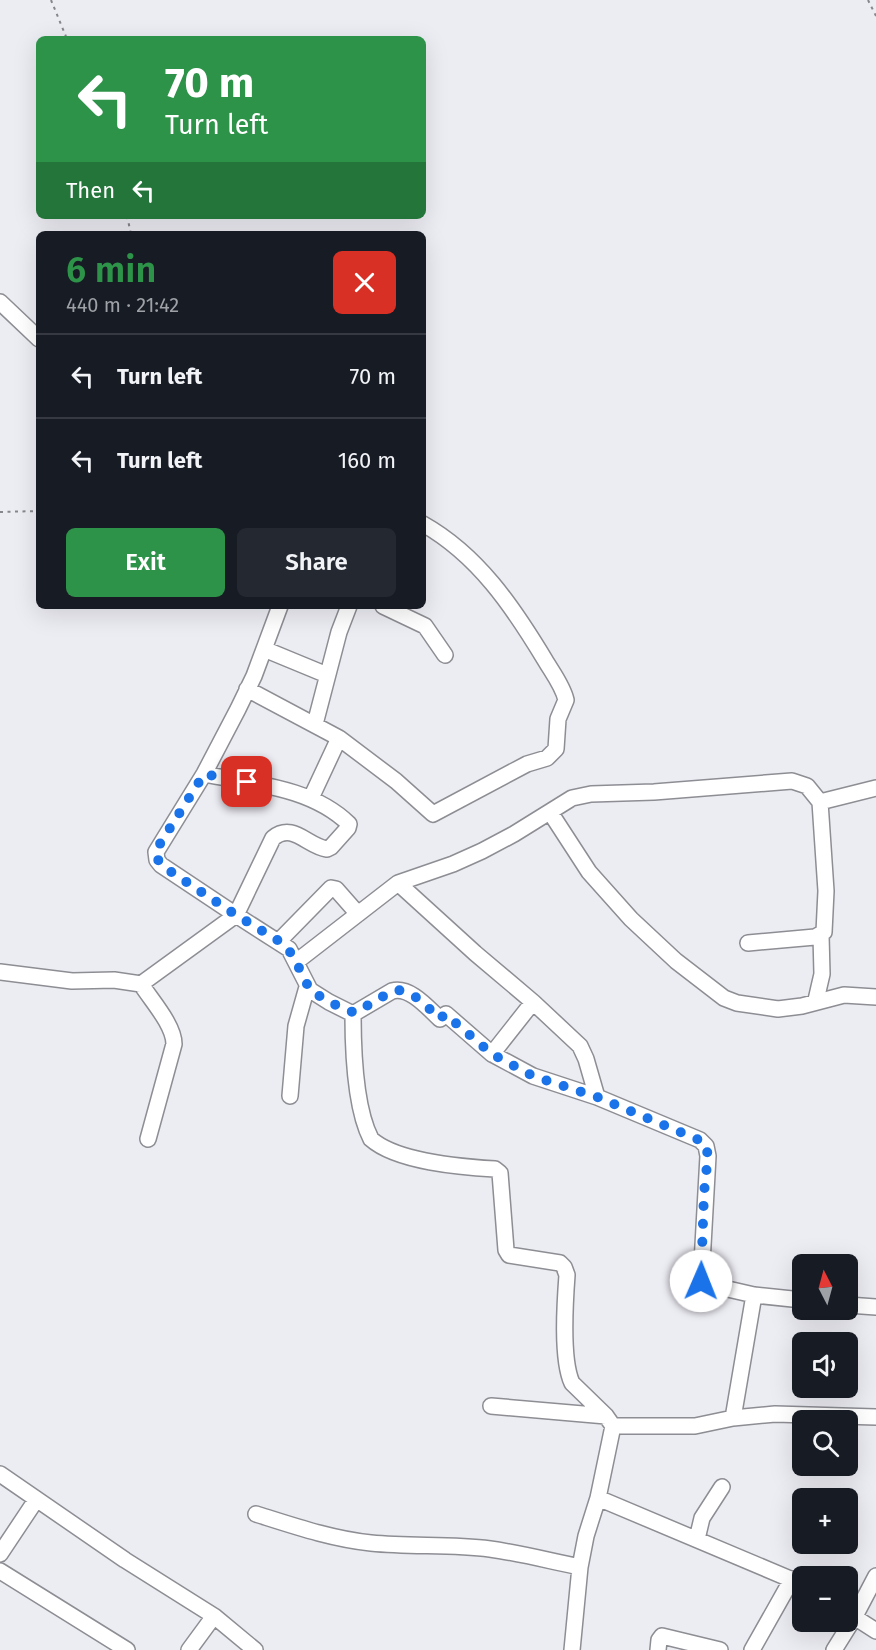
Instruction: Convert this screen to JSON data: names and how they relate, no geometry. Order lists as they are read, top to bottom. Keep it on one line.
{"north":"top","page":{"turn":["70 m","Turn left"],"then":"Then","heading":["6 min","440 m · 21:42"],"list":[{"name":"Turn left","value":"70 m"},{"name":"Turn left","value":"160 m"}],"buttons":["Exit","Share"],"map_buttons":["+","−"]}}
